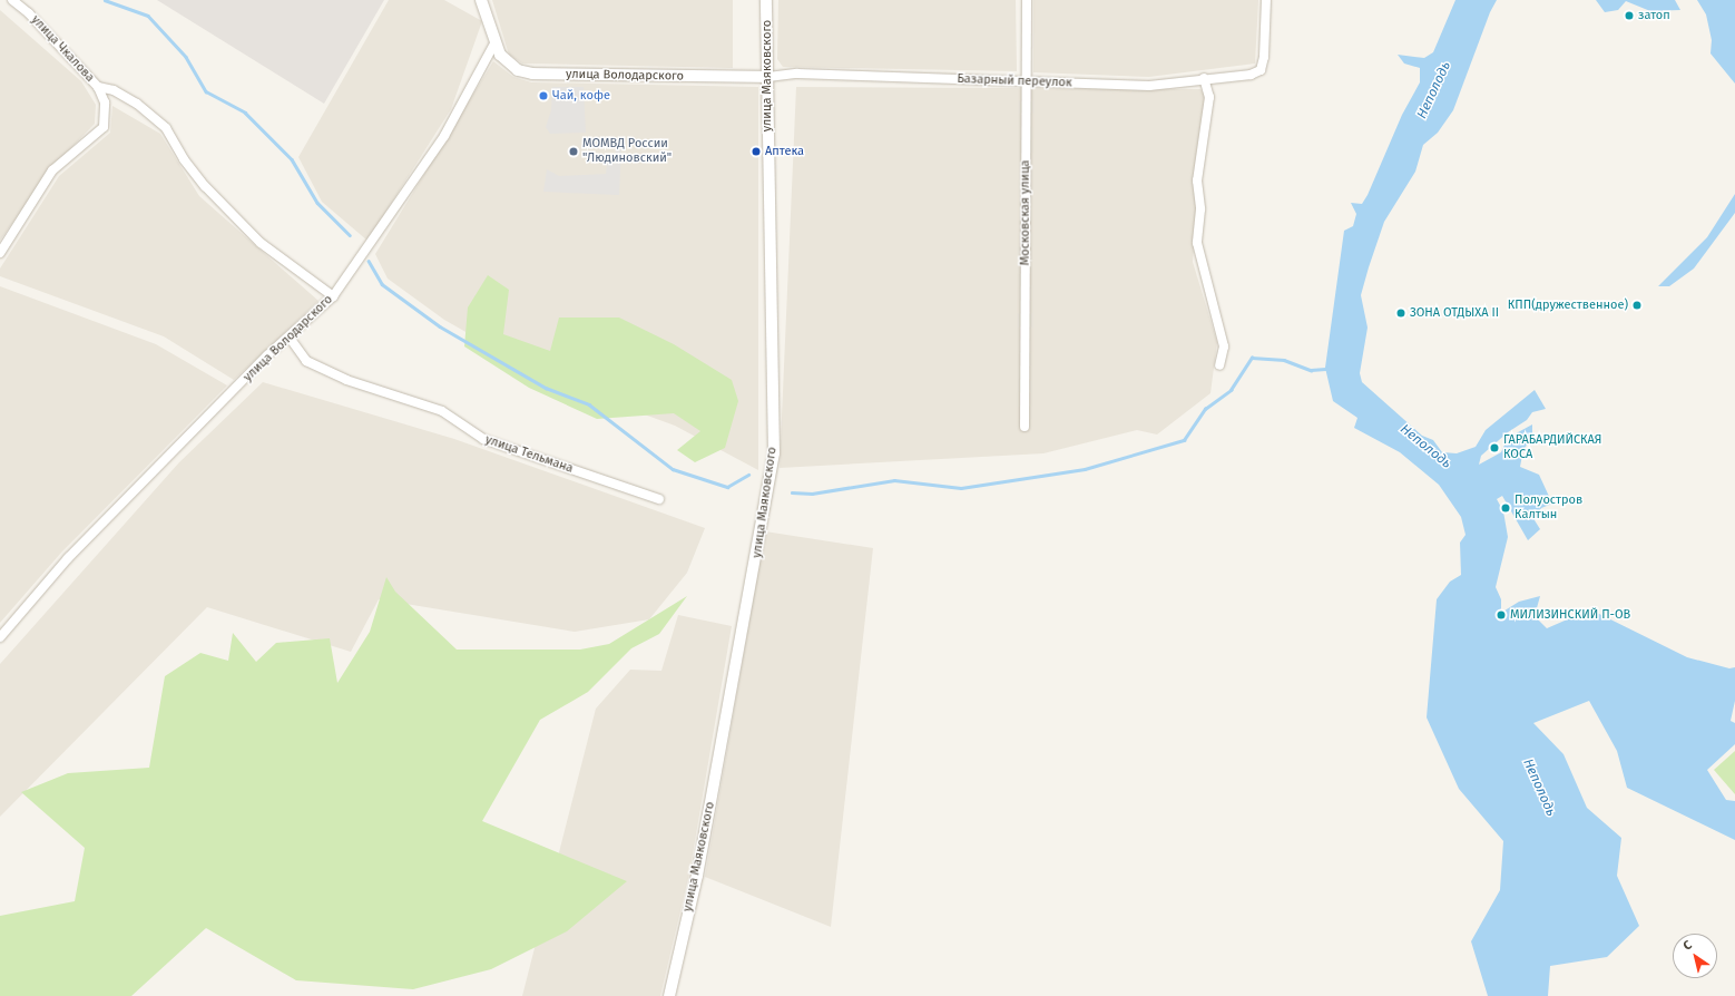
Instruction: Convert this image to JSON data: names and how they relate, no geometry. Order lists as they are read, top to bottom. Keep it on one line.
{"streets":{"street":["улица Чкалова","улица Володарского","улица Маяковского","Базарный переулок","Московская улица","улица Тельмана"]},"crossings":[["улица Володарского","улица Маяковского"],["улица Володарского","Базарный переулок"],["улица Володарского","улица Тельмана"],["улица Маяковского","Базарный переулок"],["Базарный переулок","Московская улица"]],"water":["Неполодь"],"places":["затоп","Чай, кофе","МОМВД России \"Людиновский\"","Аптека","КПП(дружественное)","ЗОНА ОТДЫХА II","ГАРАБАРДИЙСКАЯ КОСА","Полуостров Калтын","МИЛИЗИНСКИЙ П-ОВ"],"north":"top left"}
